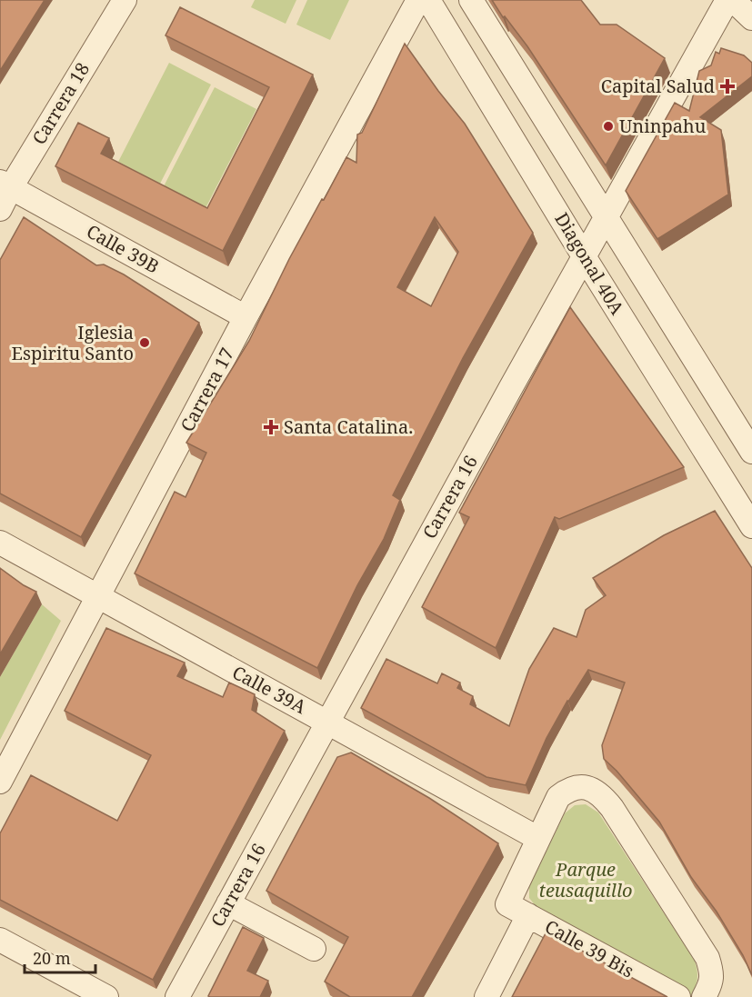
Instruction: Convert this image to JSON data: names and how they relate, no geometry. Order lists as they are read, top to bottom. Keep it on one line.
{"streets":{"street":["Carrera 18","Calle 39B","Diagonal 40A","Carrera 17","Carrera 16","Calle 39A","Calle 39 Bis"]},"crossings":[["Carrera 18","Calle 39B"],["Calle 39B","Carrera 17"],["Diagonal 40A","Carrera 16"],["Carrera 17","Calle 39A"],["Carrera 16","Calle 39A"],["Calle 39A","Calle 39 Bis"]],"parks":["Parque teusaquillo"],"places":{"health":["Capital Salud","Santa Catalina."],"other":["Uninpahu","Iglesia Espiritu Santo"]},"scale_bar":"20 m"}
